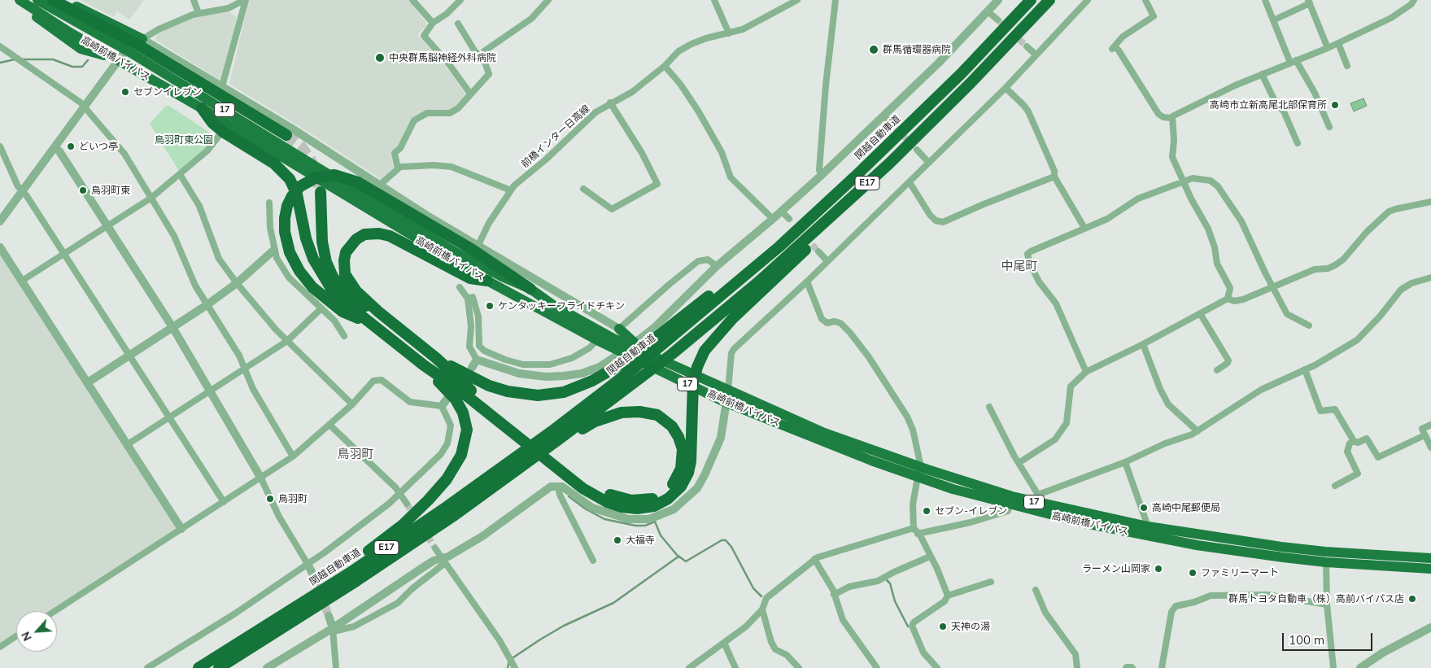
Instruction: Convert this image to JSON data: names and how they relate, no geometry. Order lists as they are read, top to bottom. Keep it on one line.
{"streets":{"highway":["高崎前橋バイパス","17","関越自動車道","E17"],"street":["前橋インター日高線"]},"districts":["中尾町","鳥羽町"],"parks":["鳥羽町東公園"],"places":["群馬循環器病院","中央群馬脳神経外科病院","セブンイレブン","高崎市立新高尾北部保育所","どいつ亭","鳥羽町東","ケンタッキーフライドチキン","鳥羽町","高崎中尾郵便局","セブン-イレブン","大福寺","ラーメン山岡家","ファミリーマート","群馬トヨタ自動車（株）高前バイパス店","天神の湯"],"scale_bar":"100 m","north":"bottom left"}
